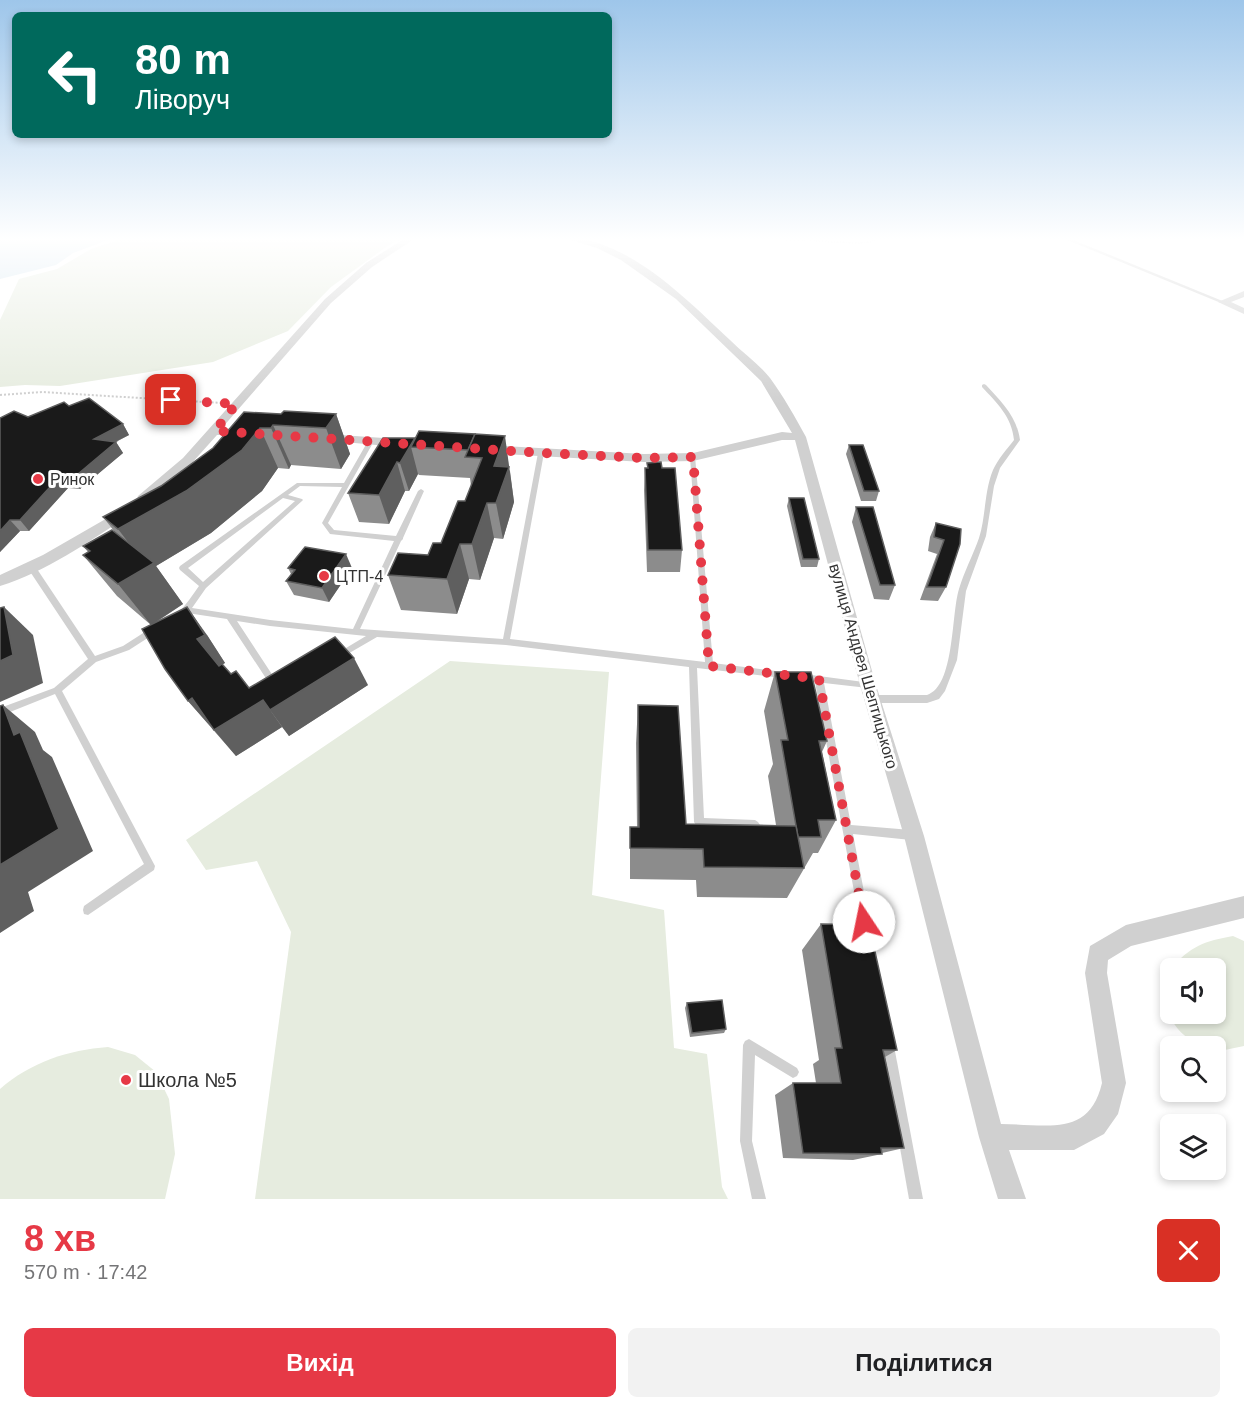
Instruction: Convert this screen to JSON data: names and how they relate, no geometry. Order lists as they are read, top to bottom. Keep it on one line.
{"streets":{"street":["вулиця Андрея Шептицького"]},"places":["Ринок","ЦТП-4","Школа №5"],"page":{"turn":["80 m","Ліворуч"],"heading":["8 хв","570 m · 17:42"],"buttons":["Вихід","Поділитися"]}}
